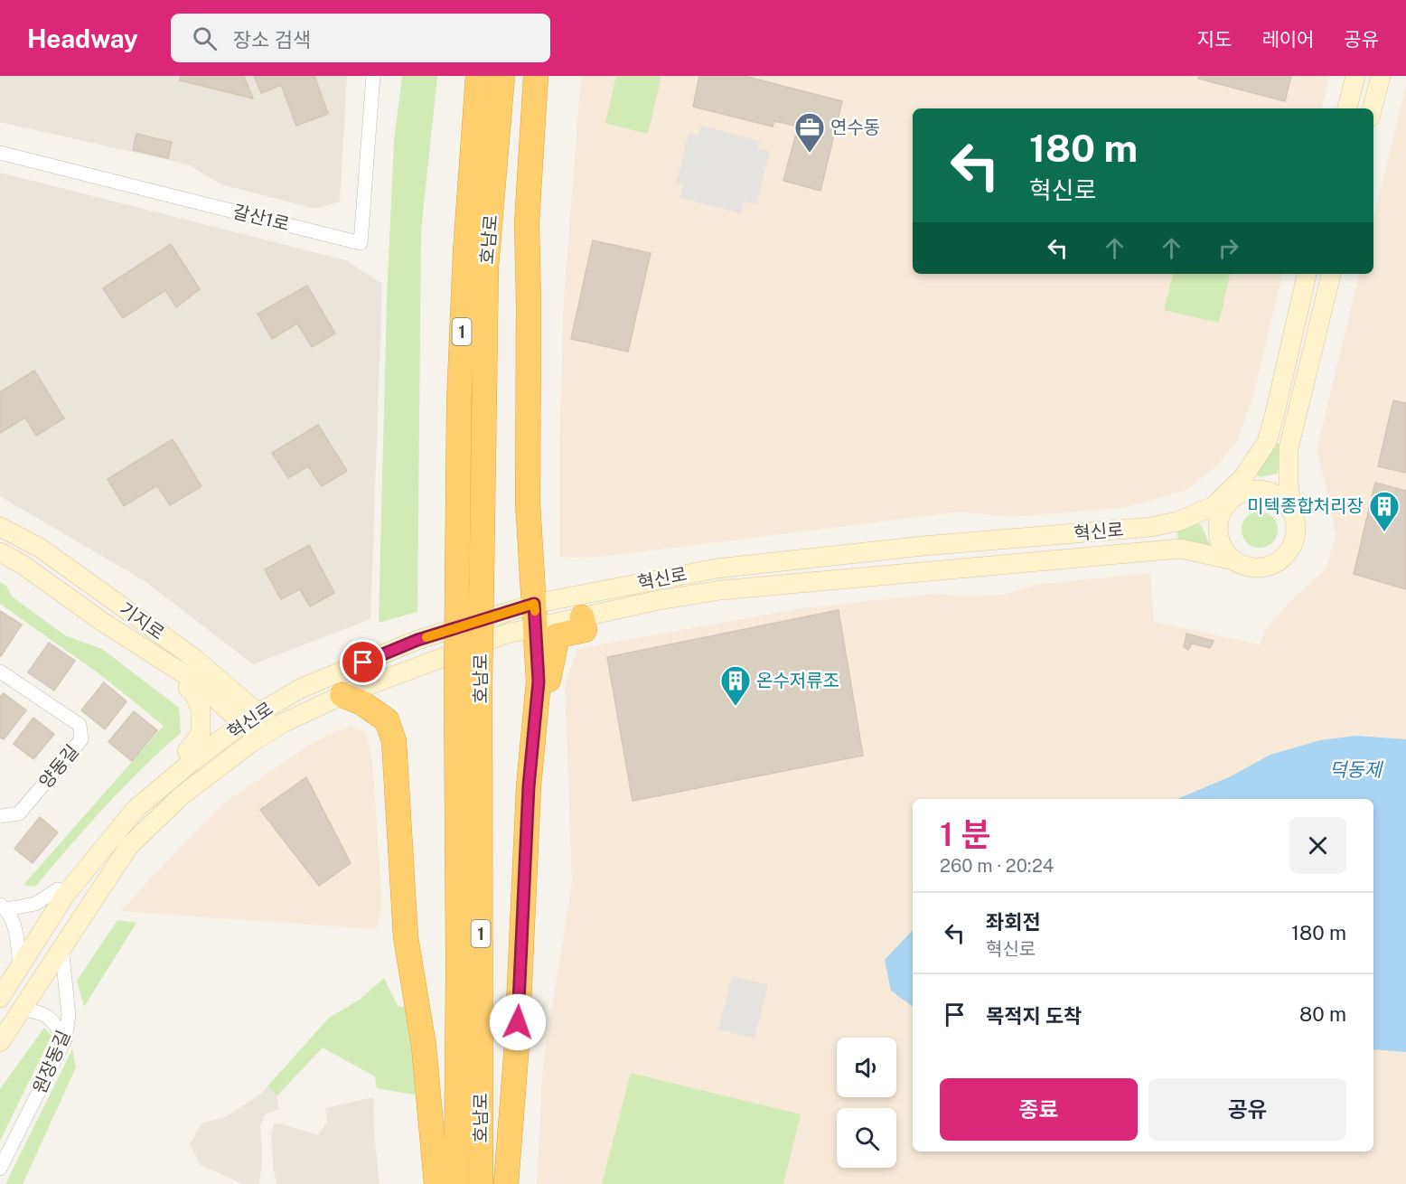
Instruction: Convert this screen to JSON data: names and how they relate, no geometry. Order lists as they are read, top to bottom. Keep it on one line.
{"streets":{"highway":["호남로","1"],"main road":["혁신로","기지로"],"street":["갈산1로","양동길","원장동길"]},"crossings":[["혁신로","기지로"],["혁신로","원장동길"]],"water":["덕동제"],"places":{"office":["연수동"],"building":["미텍종합처리장","온수저류조"]},"page":{"header":"Headway","search":"장소 검색","nav":["지도","레이어","공유"],"turn":["180 m","혁신로"],"heading":["1 분","260 m · 20:24"],"list":[{"name":"좌회전","note":"혁신로","value":"180 m"},{"name":"목적지 도착","value":"80 m"}],"buttons":["종료","공유"]}}
